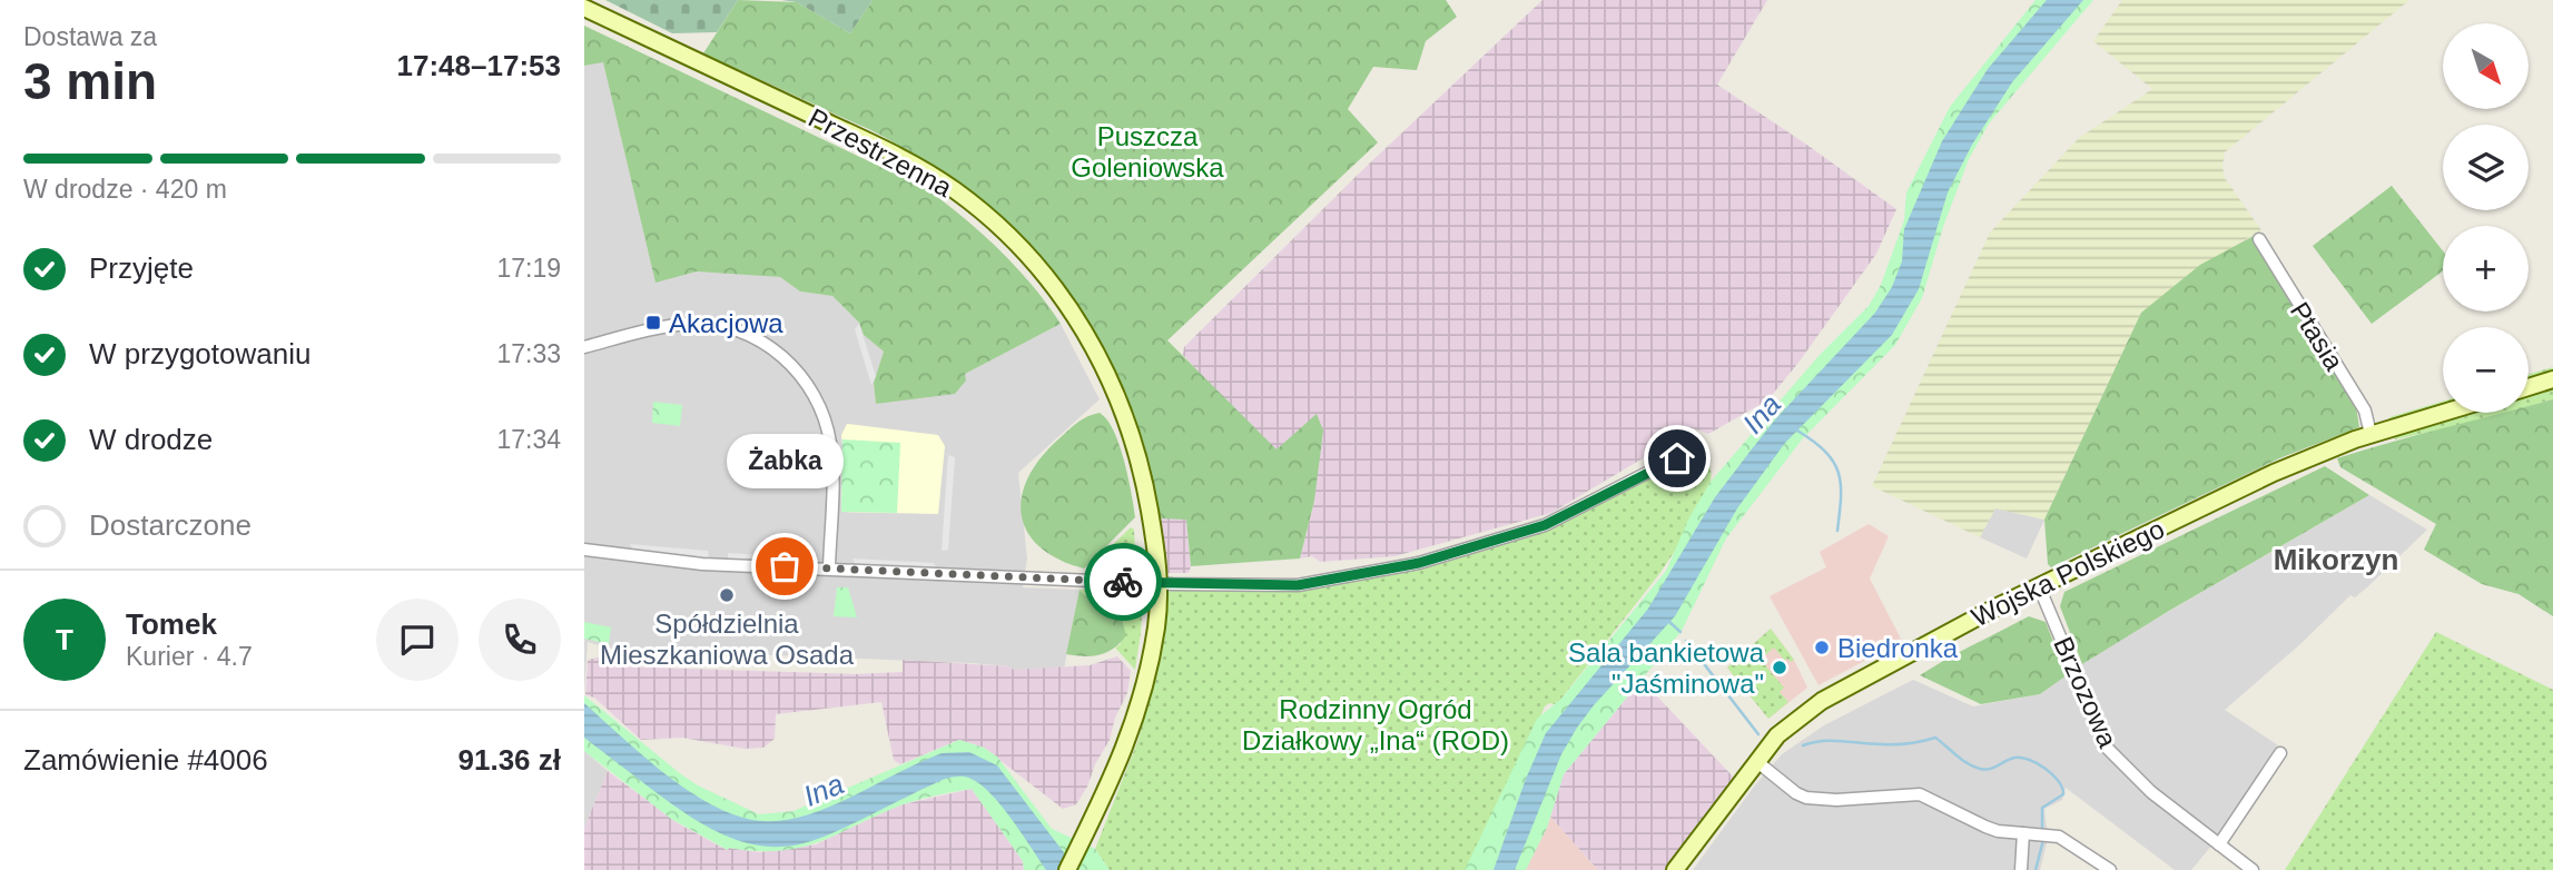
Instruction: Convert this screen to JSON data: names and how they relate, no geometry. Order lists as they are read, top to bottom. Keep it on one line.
{"streets":{"street":["Przestrzenna","Ptasia","Wojska Polskiego","Brzozowa"]},"crossings":[["Ptasia","Wojska Polskiego"],["Wojska Polskiego","Brzozowa"]],"districts":["Mikorzyn"],"water":["Ina"],"parks":["Puszcza Goleniowska","Rodzinny Ogród Działkowy „Ina“ (ROD)"],"places":{"transit":["Akacjowa"],"other":["Żabka","Spółdzielnia Mieszkaniowa Osada","Biedronka","Sala bankietowa \"Jaśminowa\""]},"north":"bottom right","page":{"heading":["3 min","Dostawa za","17:48–17:53"],"panel":["Tomek","Kurier · 4.7","Zamówienie #4006","91.36 zł"],"map_buttons":["+","−"],"bar":"W drodze · 420 m","list":[["Przyjęte","17:19"],["W przygotowaniu","17:33"],["W drodze","17:34"],"Dostarczone"],"bubble":"Żabka","round":"T"}}
